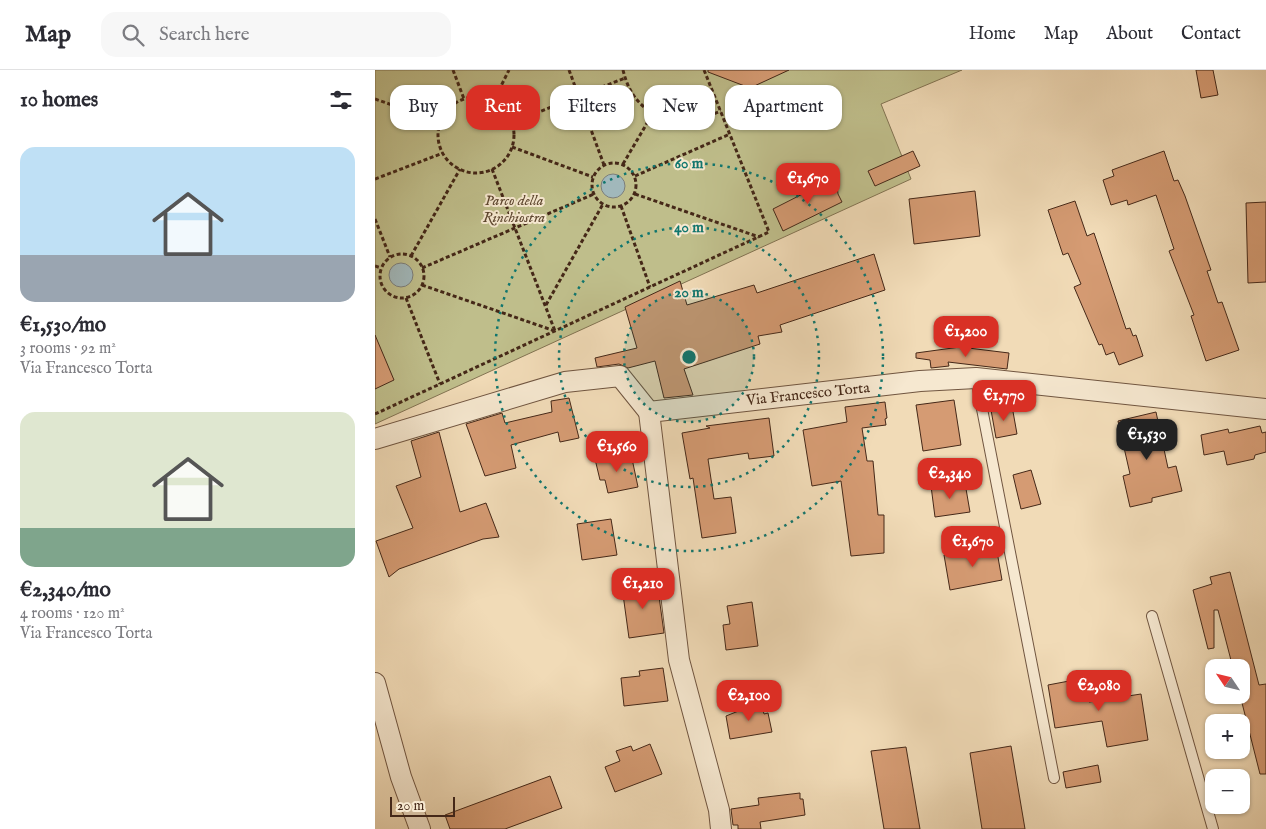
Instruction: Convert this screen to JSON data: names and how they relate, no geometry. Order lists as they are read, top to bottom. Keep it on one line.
{"streets":{"street":["Via Francesco Torta"]},"parks":["Parco della Rinchiostra"],"scale_bar":"20 m","north":"top left","page":{"header":"Map","search":"Search here","nav":["Home","Map","About","Contact"],"heading":"10 homes","chip":["Buy","Rent","Filters","New","Apartment"],"list":[{"name":"€1,530/mo","note":"3 rooms · 92 m² · Via Francesco Torta"},{"name":"€2,340/mo","note":"4 rooms · 120 m² · Via Francesco Torta"}],"price":["€1,670","€1,200","€1,770","€1,530","€1,560","€2,340","€1,670","€1,210","€2,080","€2,100"],"map_buttons":["+","−"],"scale":"20 m"},"rings":["60 m","40 m","20 m"]}
